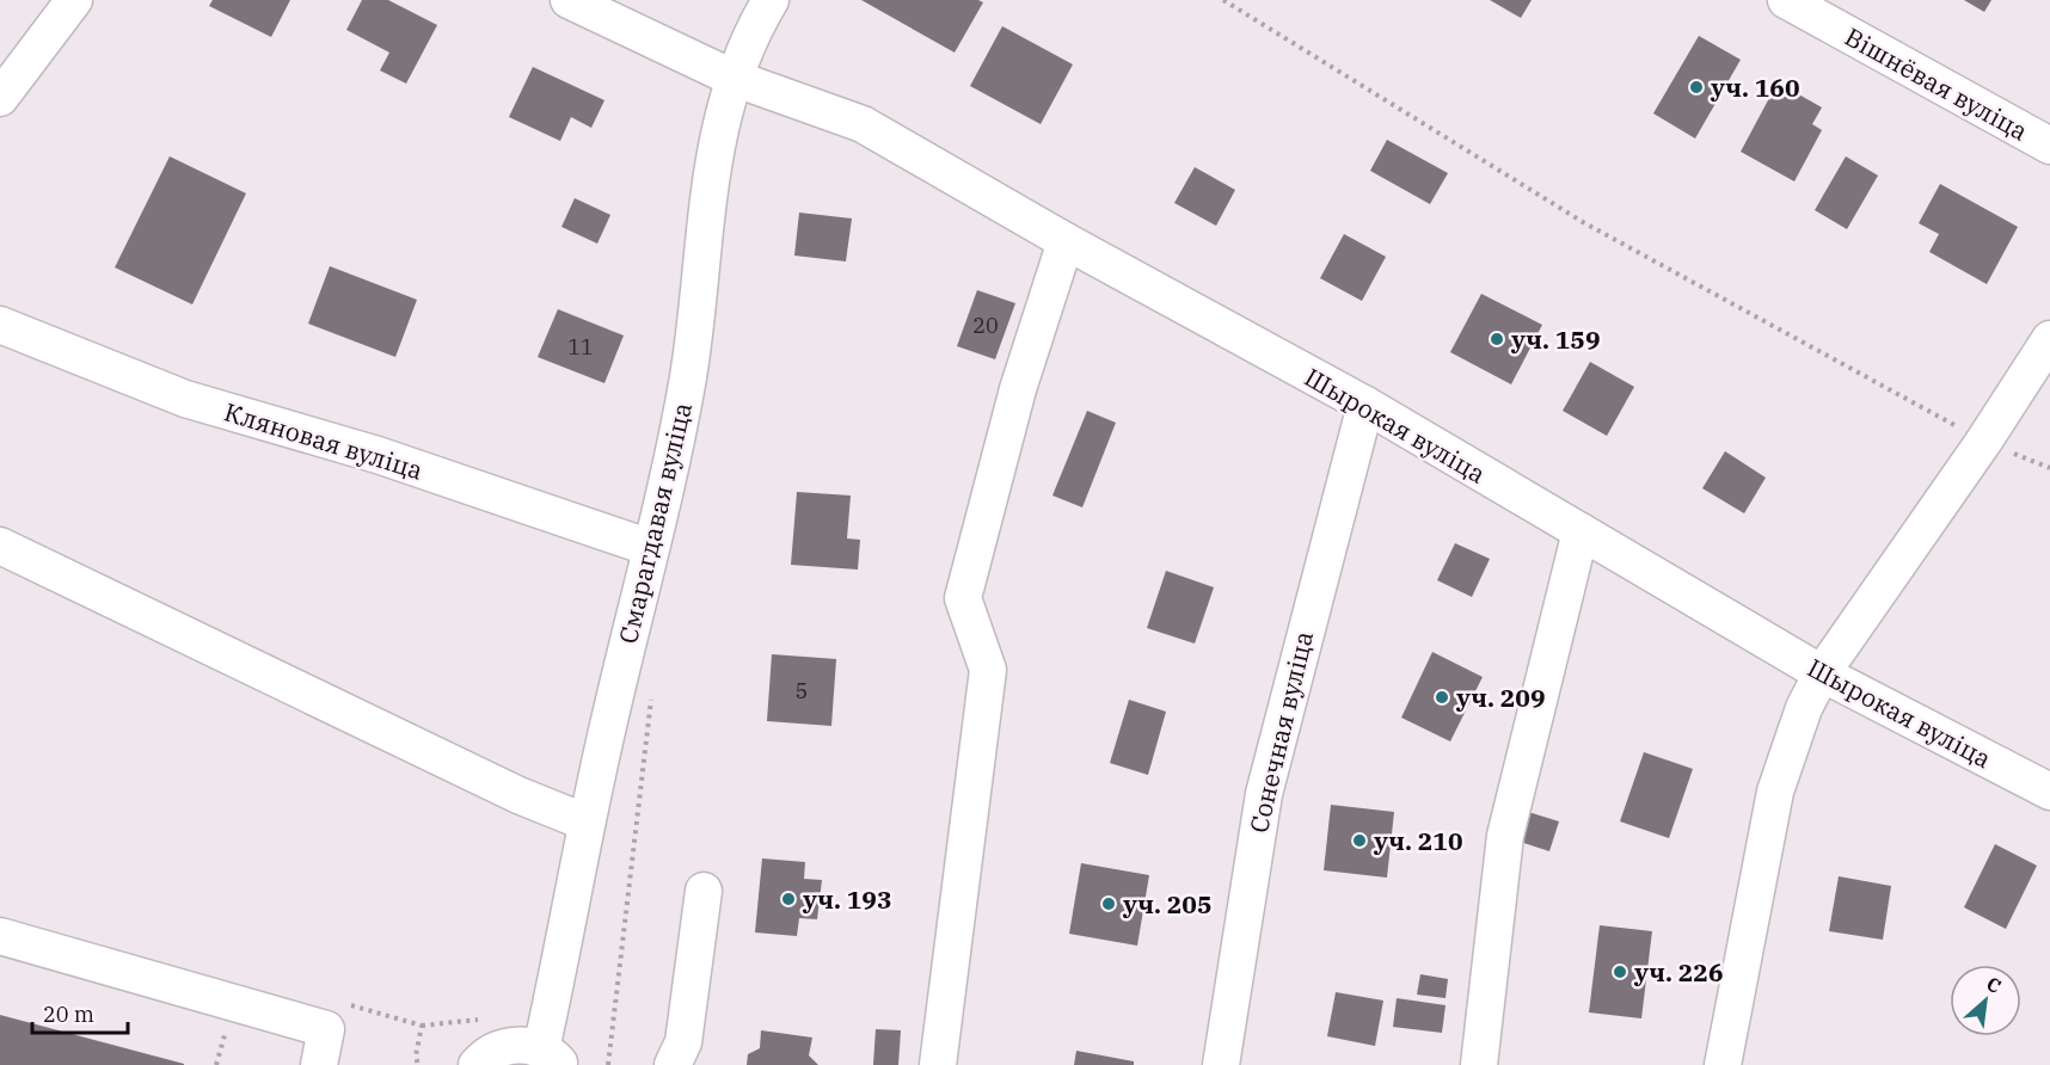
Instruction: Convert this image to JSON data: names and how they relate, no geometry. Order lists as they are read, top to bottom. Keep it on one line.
{"streets":{"street":["Вішнёвая вуліца","Шырокая вуліца","Кляновая вуліца","Смарагдавая вуліца","Сонечная вуліца"]},"crossings":[["Шырокая вуліца","Смарагдавая вуліца"],["Шырокая вуліца","Сонечная вуліца"],["Кляновая вуліца","Смарагдавая вуліца"]],"places":["уч. 160","уч. 159","уч. 209","уч. 210","уч. 193","уч. 205","уч. 226"],"house_numbers":["20","11","5"],"scale_bar":"20 m","north":"top right"}
